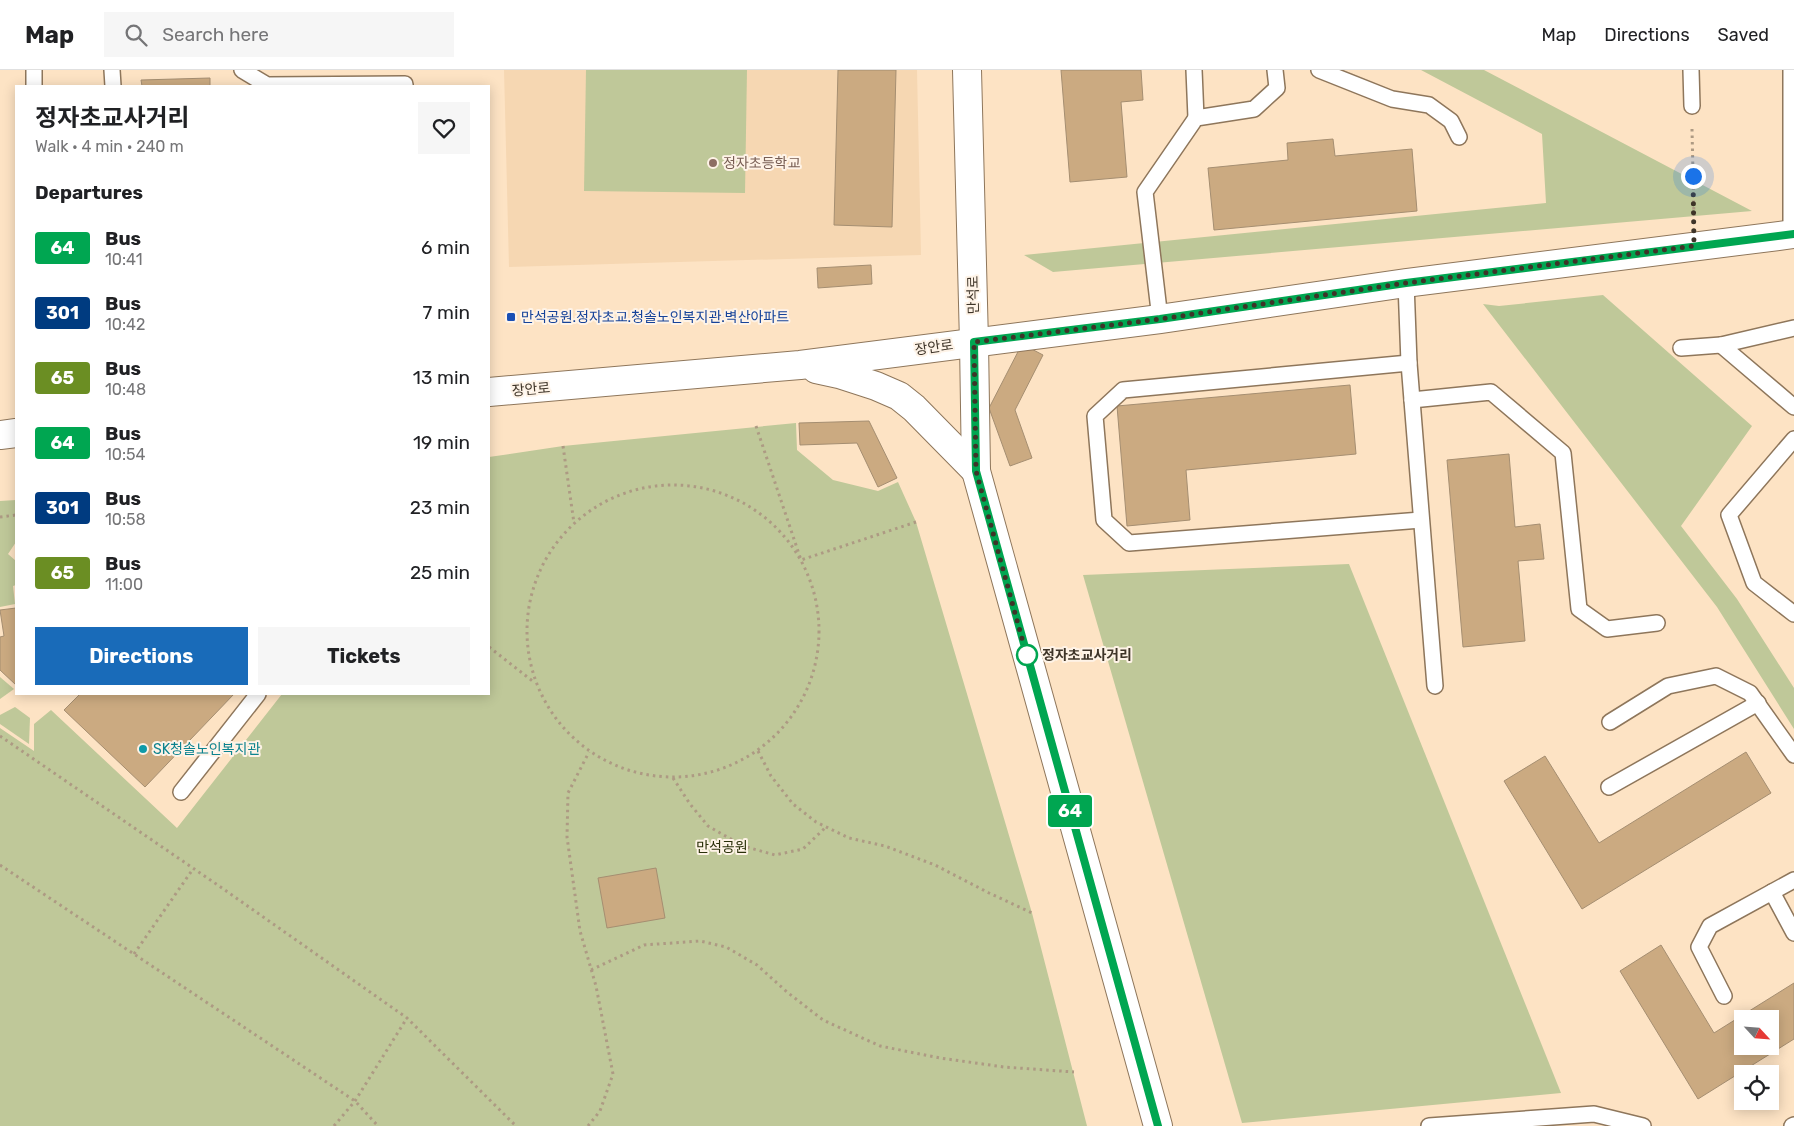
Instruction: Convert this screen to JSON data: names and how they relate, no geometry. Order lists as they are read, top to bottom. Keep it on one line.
{"streets":{"main road":["만석로","장안로"]},"crossings":[["만석로","장안로"]],"parks":["만석공원"],"places":{"other":["정자초등학교","정자초교사거리","SK청솔노인복지관"],"transit":["만석공원.정자초교.청솔노인복지관.벽산아파트"]},"lines":["bus line 64"],"north":"bottom right","page":{"header":"Map","search":"Search here","nav":["Map","Directions","Saved"],"on_map":"64","heading":[["정자초교사거리","Walk · 4 min · 240 m"],"Departures"],"list":[{"mark":"64","name":"Bus","note":"10:41","value":"6 min"},{"mark":"301","name":"Bus","note":"10:42","value":"7 min"},{"mark":"65","name":"Bus","note":"10:48","value":"13 min"},{"mark":"64","name":"Bus","note":"10:54","value":"19 min"},{"mark":"301","name":"Bus","note":"10:58","value":"23 min"},{"mark":"65","name":"Bus","note":"11:00","value":"25 min"}],"buttons":["Directions","Tickets"]}}
